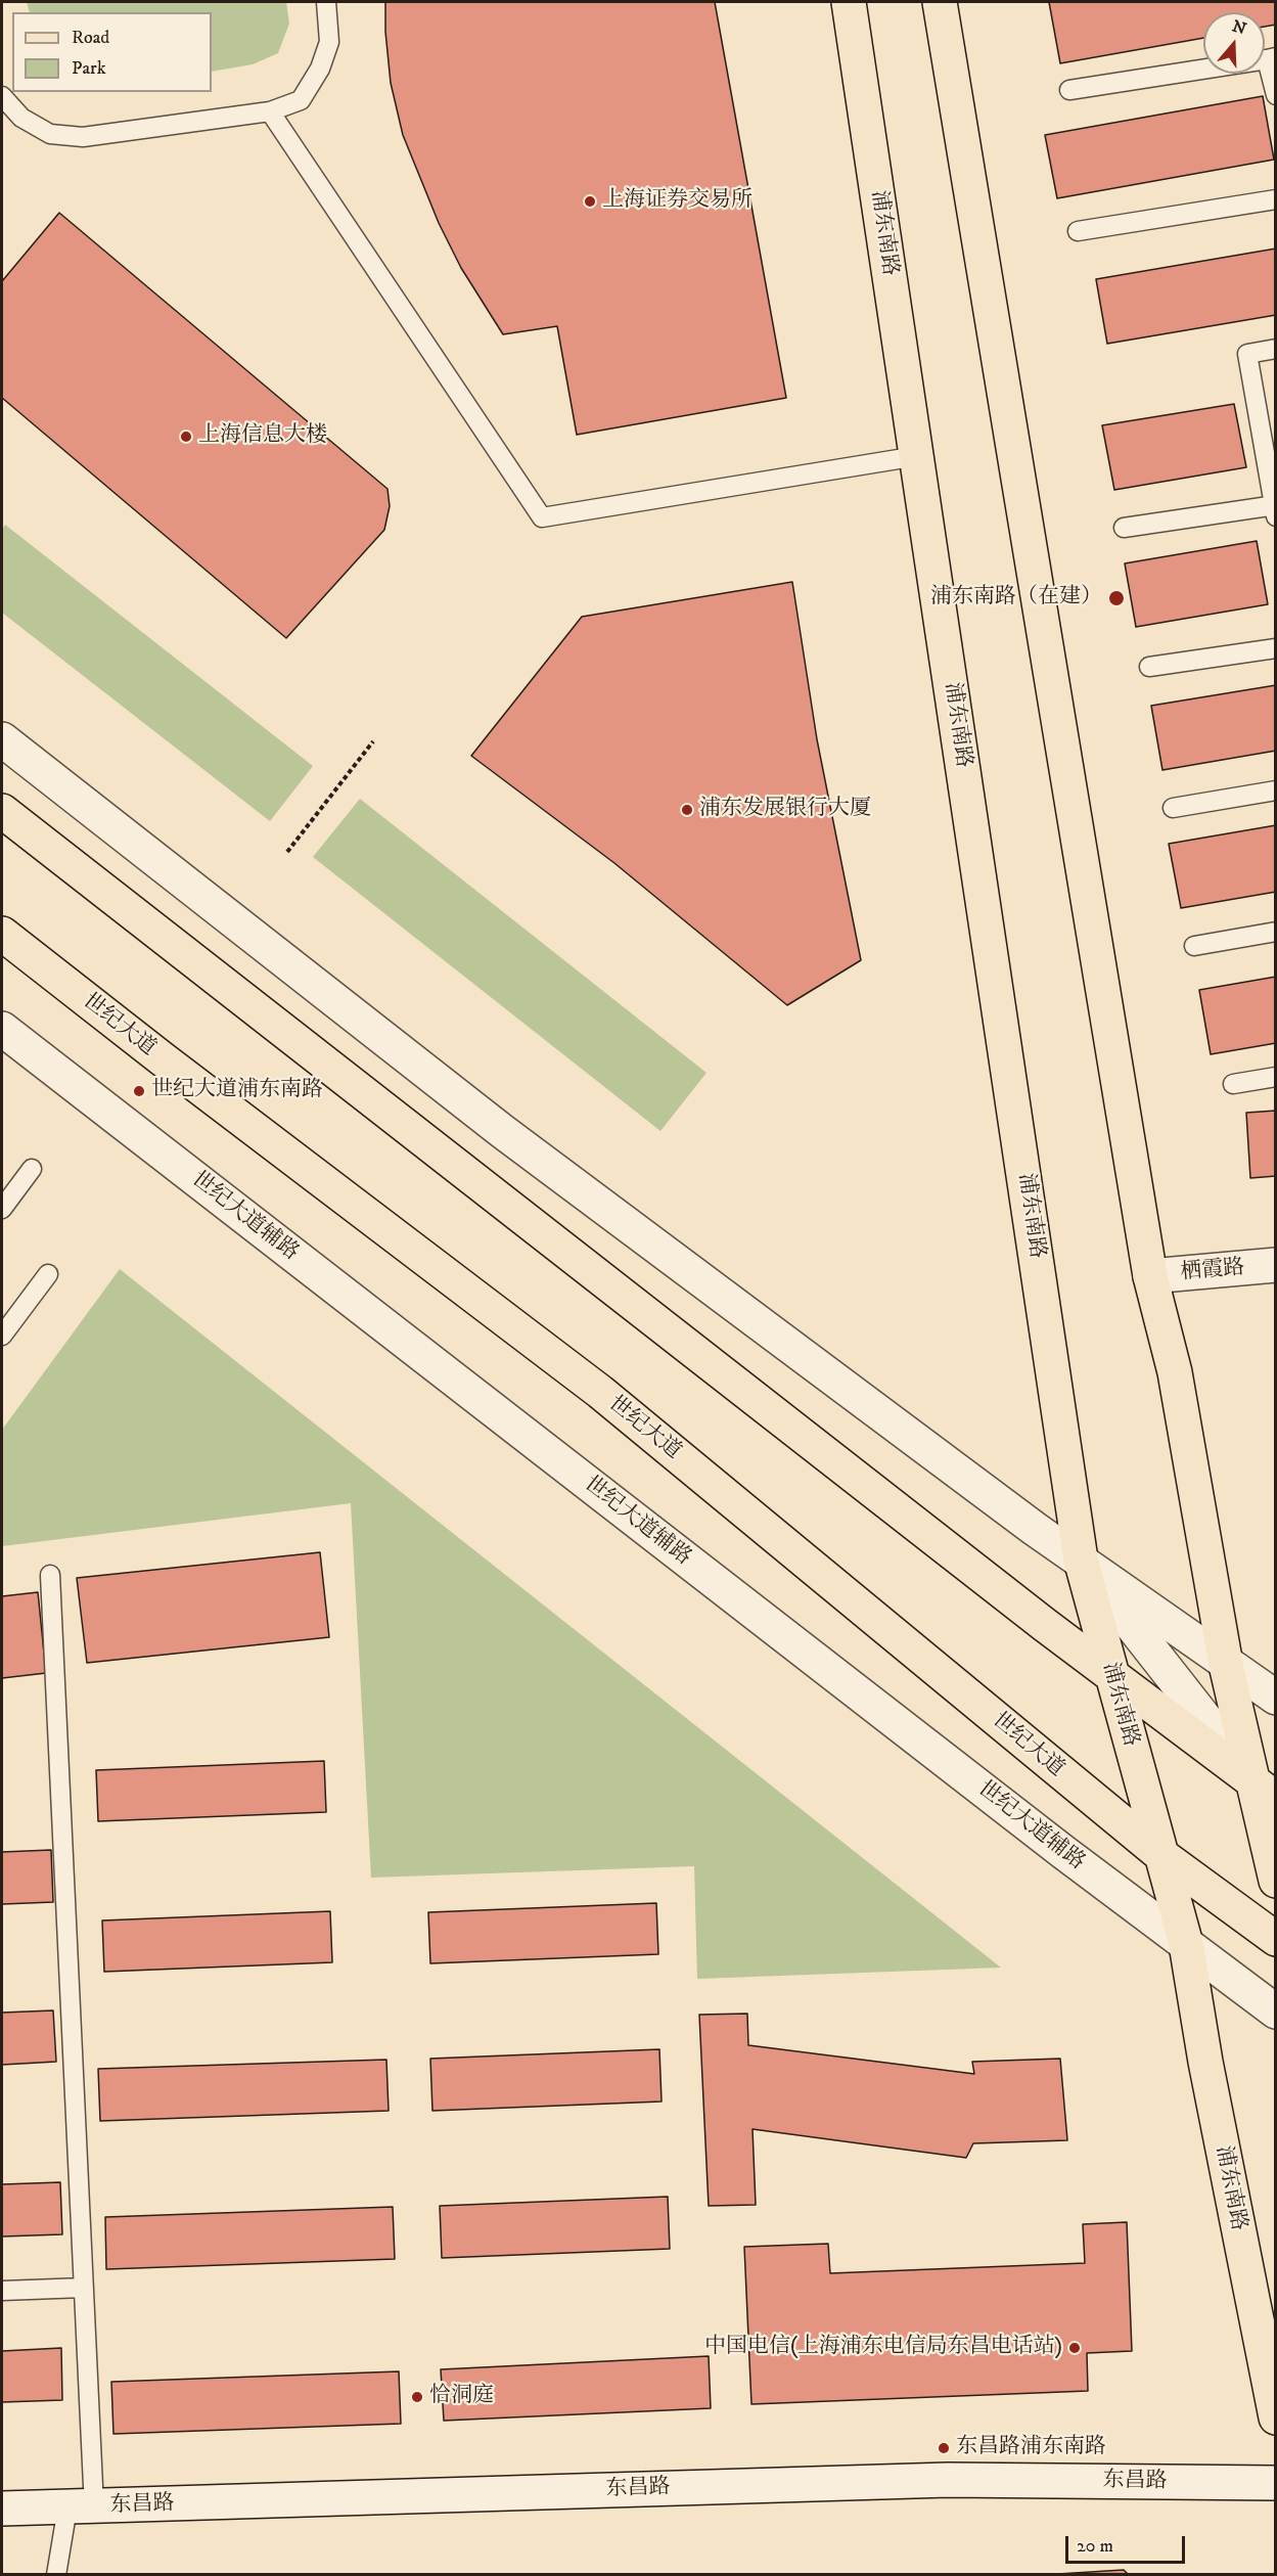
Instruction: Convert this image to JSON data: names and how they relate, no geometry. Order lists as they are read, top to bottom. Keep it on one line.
{"streets":{"main road":["浦东南路","世纪大道"],"street":["世纪大道辅路","栖霞路","东昌路"]},"crossings":[["浦东南路","世纪大道"],["浦东南路","世纪大道辅路"]],"places":["上海证券交易所","上海信息大楼","浦东南路（在建）","浦东发展银行大厦","世纪大道浦东南路","中国电信(上海浦东电信局东昌电话站)","恰洞庭","东昌路浦东南路"],"legend":["Road","Park"],"scale_bar":"20 m","north":"top"}
